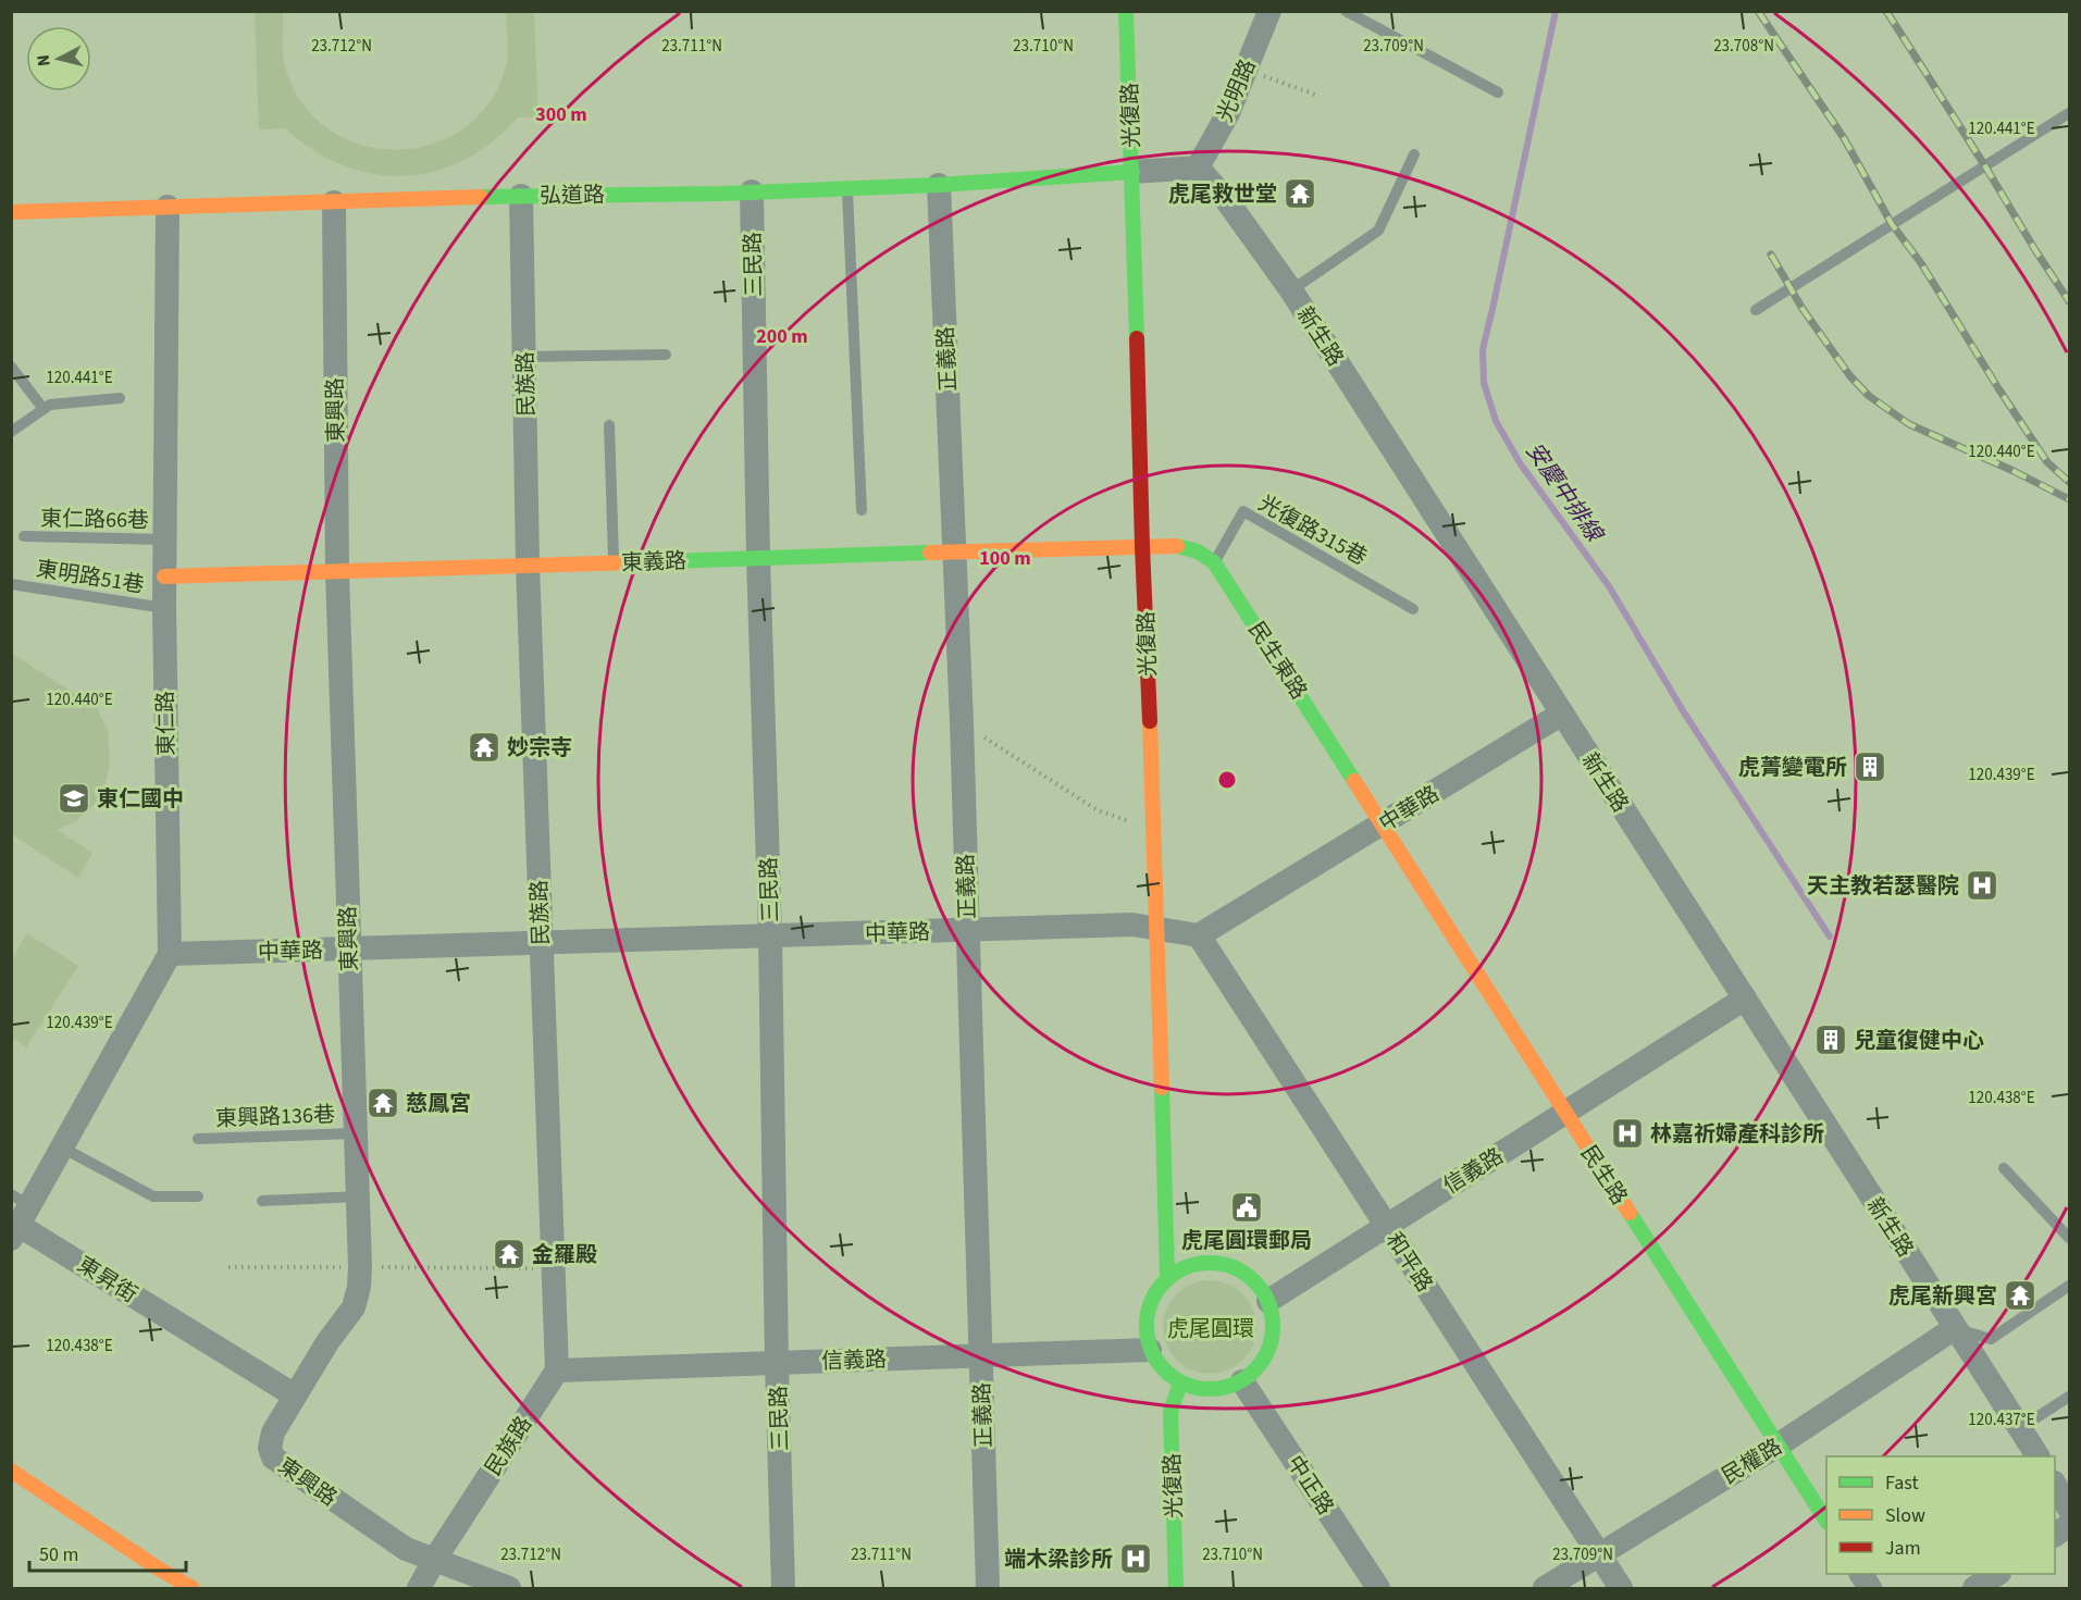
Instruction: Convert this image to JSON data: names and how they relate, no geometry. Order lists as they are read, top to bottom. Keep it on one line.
{"streets":{"street":["光明路","光復路","弘道路","三民路","新生路","正義路","民族路","東興路","東義路","民生東路","東仁路","中華路","信義路","民生路","和平路","東昇街","民權路","中正路"],"lane":["東仁路66巷","光復路315巷","東明路51巷","東興路136巷"]},"crossings":[["光明路","新生路"],["光復路","弘道路"],["光復路","東義路"],["光復路","民生東路"],["光復路","中華路"],["光復路","信義路"],["光復路","中正路"],["弘道路","三民路"],["弘道路","正義路"],["弘道路","民族路"],["弘道路","東興路"],["弘道路","東仁路"],["三民路","東義路"],["三民路","中華路"],["三民路","信義路"],["新生路","中華路"],["新生路","信義路"],["新生路","民權路"],["正義路","東義路"],["正義路","中華路"],["正義路","信義路"],["民族路","東興路"],["民族路","東義路"],["民族路","中華路"],["民族路","信義路"],["東興路","東義路"],["東興路","中華路"],["東興路","東興路136巷"],["東興路","東昇街"],["東仁路66巷","東仁路"],["光復路315巷","民生東路"],["東義路","民生東路"],["東義路","東仁路"],["東明路51巷","東仁路"],["民生東路","中華路"],["民生東路","民生路"],["東仁路","中華路"],["中華路","民生路"],["中華路","和平路"],["信義路","民生路"],["信義路","和平路"],["信義路","中正路"],["民生路","民權路"],["和平路","民權路"]],"water":["安慶中排線"],"parks":["虎尾圓環"],"places":{"temple":["虎尾救世堂","妙宗寺","慈鳳宮","金羅殿","虎尾新興宮"],"building":["虎菁變電所","兒童復健中心"],"school or university":["東仁國中"],"hospital":["天主教若瑟醫院","林嘉祈婦產科診所","端木梁診所"],"public building":["虎尾圓環郵局"]},"legend":["Fast","Slow","Jam"],"scale_bar":"50 m","north":"left","coordinates":["23.712°N","23.711°N","23.710°N","23.709°N","23.708°N","120.441°E","120.440°E","120.439°E","120.438°E","120.437°E"],"rings":["300 m","200 m","100 m"]}
